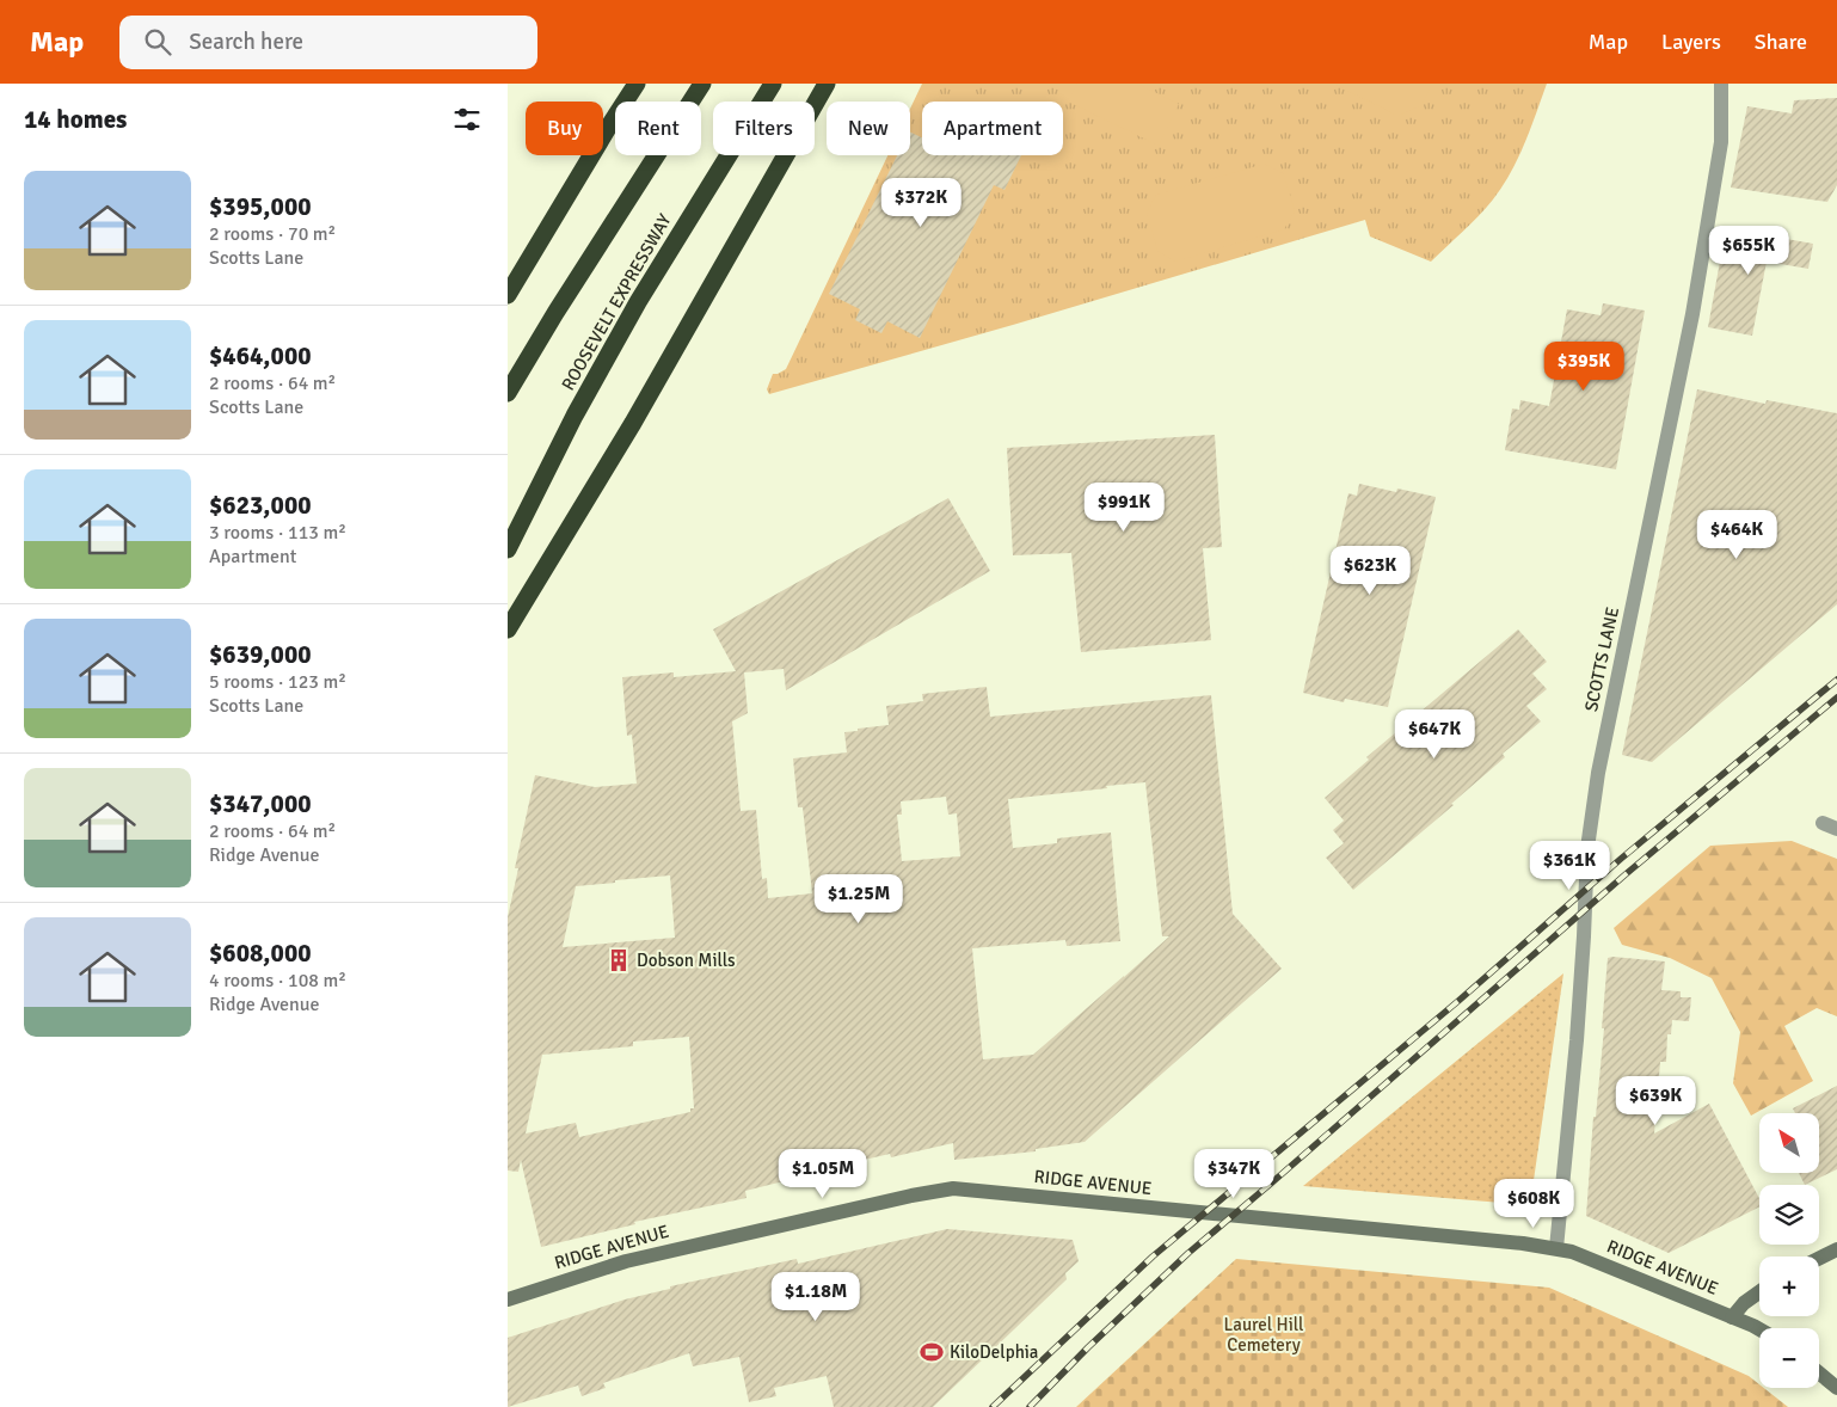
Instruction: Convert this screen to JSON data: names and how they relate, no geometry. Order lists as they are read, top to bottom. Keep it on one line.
{"streets":{"highway":["ROOSEVELT EXPRESSWAY"],"main road":["RIDGE AVENUE"],"street":["SCOTTS LANE"]},"crossings":[["SCOTTS LANE","RIDGE AVENUE"]],"parks":["Laurel Hill Cemetery"],"places":{"building":["Dobson Mills"],"sports":["KiloDelphia"]},"north":"top left","page":{"header":"Map","search":"Search here","nav":["Map","Layers","Share"],"heading":"14 homes","chip":["Buy","Rent","Filters","New","Apartment"],"list":[{"name":"$395,000","note":"2 rooms · 70 m² · Scotts Lane"},{"name":"$464,000","note":"2 rooms · 64 m² · Scotts Lane"},{"name":"$623,000","note":"3 rooms · 113 m² · Apartment"},{"name":"$639,000","note":"5 rooms · 123 m² · Scotts Lane"},{"name":"$347,000","note":"2 rooms · 64 m² · Ridge Avenue"},{"name":"$608,000","note":"4 rooms · 108 m² · Ridge Avenue"}],"price":["$372K","$655K","$395K","$991K","$464K","$623K","$647K","$361K","$1.25M","$639K","$1.05M","$347K","$608K","$1.18M"],"map_buttons":["+","−"]}}
